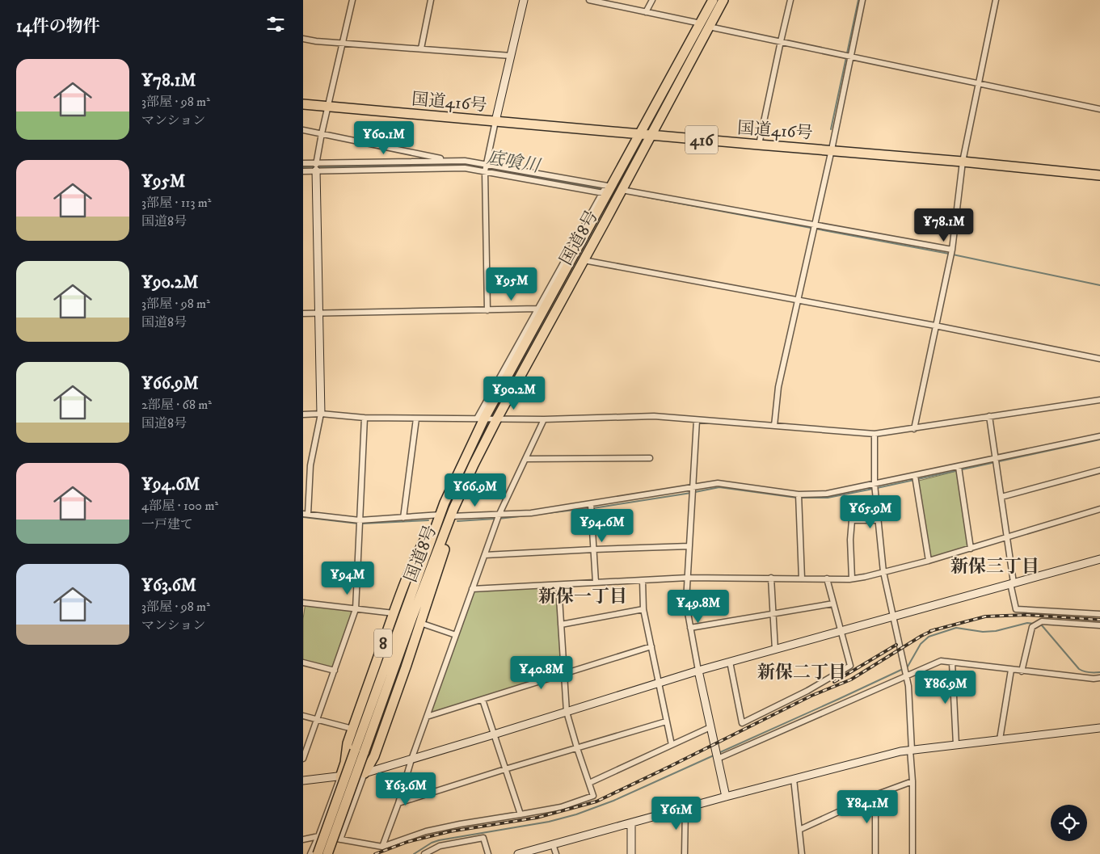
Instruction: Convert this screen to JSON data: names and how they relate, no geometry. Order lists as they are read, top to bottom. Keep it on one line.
{"streets":{"highway":["国道416号","416","国道8号","8"]},"crossings":[["国道416号","国道8号"],["国道8号","8"]],"districts":["新保三丁目","新保一丁目","新保二丁目"],"water":["底喰川"],"page":{"heading":"14件の物件","list":[{"name":"¥78.1M","note":"3部屋 · 98 m² · マンション"},{"name":"¥95M","note":"3部屋 · 113 m² · 国道8号"},{"name":"¥90.2M","note":"3部屋 · 98 m² · 国道8号"},{"name":"¥66.9M","note":"2部屋 · 68 m² · 国道8号"},{"name":"¥94.6M","note":"4部屋 · 100 m² · 一戸建て"},{"name":"¥63.6M","note":"3部屋 · 98 m² · マンション"}],"price":["¥60.1M","¥78.1M","¥95M","¥90.2M","¥66.9M","¥65.9M","¥94.6M","¥94M","¥49.8M","¥40.8M","¥86.9M","¥63.6M","¥84.1M","¥61M"]}}
